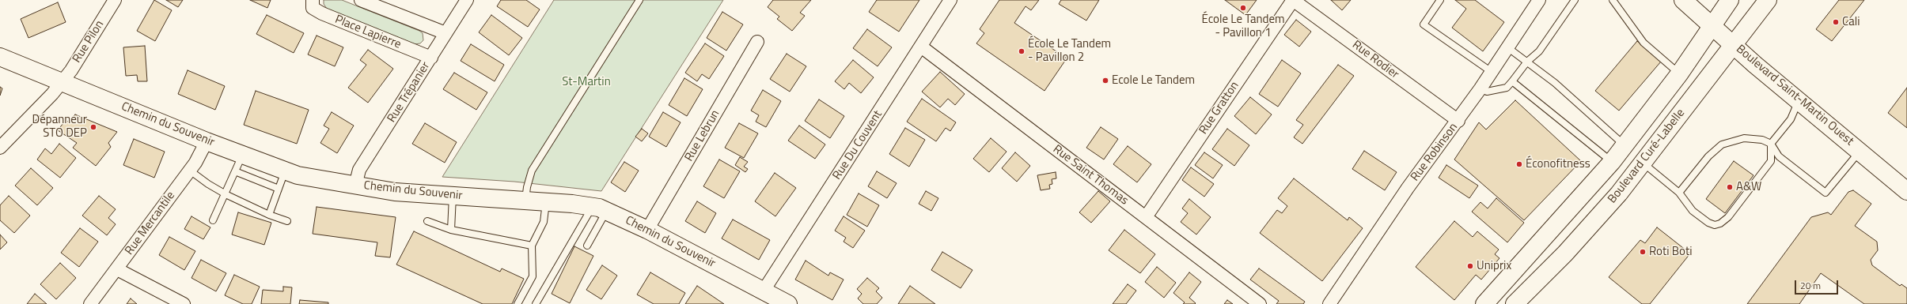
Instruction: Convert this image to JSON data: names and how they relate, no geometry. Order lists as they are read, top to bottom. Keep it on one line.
{"streets":{"main road":["Boulevard Saint-Martin Ouest","Chemin du Souvenir","Boulevard Curé-Labelle"],"street":["Place Lapierre","Rue Pilon","Rue Rodier","Rue Trépanier","Rue Gratton","Rue Lebrun","Rue Du Couvent","Rue Robinson","Rue Saint Thomas","Rue Mercantile"]},"crossings":[["Place Lapierre","Rue Trépanier"],["Rue Pilon","Chemin du Souvenir"],["Rue Rodier","Rue Gratton"],["Rue Rodier","Rue Robinson"],["Rue Trépanier","Chemin du Souvenir"],["Boulevard Saint-Martin Ouest","Boulevard Curé-Labelle"],["Rue Gratton","Rue Saint Thomas"],["Chemin du Souvenir","Rue Lebrun"],["Chemin du Souvenir","Rue Du Couvent"],["Chemin du Souvenir","Rue Mercantile"],["Rue Du Couvent","Rue Saint Thomas"]],"parks":["St-Martin"],"places":["École Le Tandem - Pavillon 1","Cali","École Le Tandem - Pavillon 2","Ecole Le Tandem","Dépanneur STO DEP","Éconofitness","A&W","Roti Boti","Uniprix"],"scale_bar":"20 m"}
